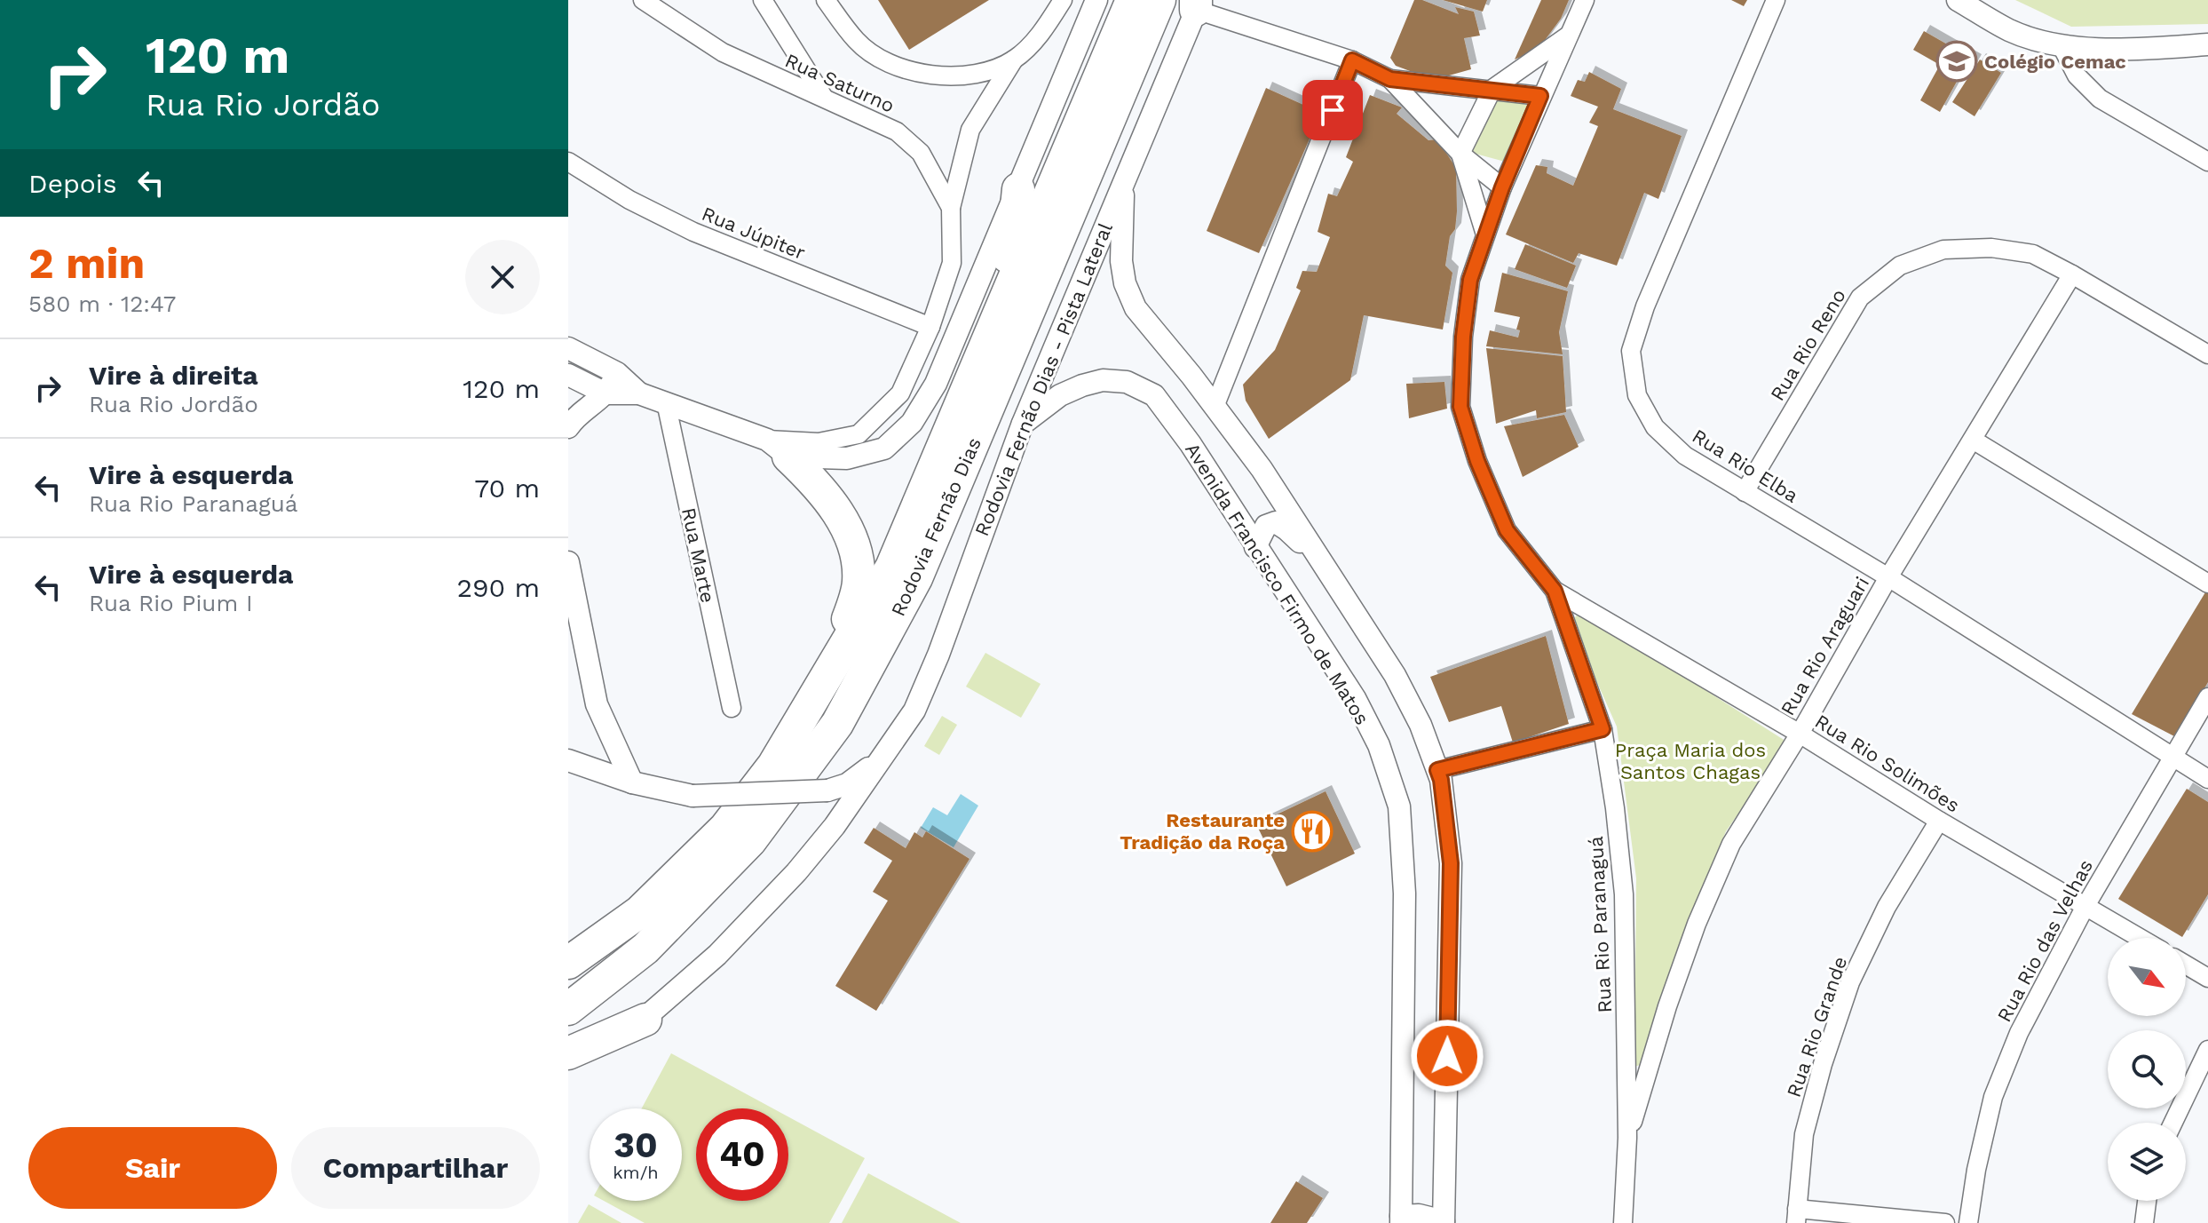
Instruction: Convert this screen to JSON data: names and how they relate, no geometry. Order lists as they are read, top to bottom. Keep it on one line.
{"streets":{"highway":["Rodovia Fernão Dias"],"street":["Rua Saturno","Rua Júpiter","Rua Rio Reno","Rodovia Fernão Dias - Pista Lateral","Rua Rio Elba","Rua Marte","Avenida Francisco Firmo de Matos","Rua Rio Araguari","Rua Rio Solimões","Rua Rio Paranaguá","Rua Rio das Velhas","Rua Rio Grande"]},"crossings":[["Rua Saturno","Rua Júpiter"],["Rua Rio Reno","Rua Rio Elba"],["Rua Rio Reno","Rua Rio Araguari"],["Rodovia Fernão Dias - Pista Lateral","Avenida Francisco Firmo de Matos"],["Rua Rio Elba","Rua Rio Araguari"],["Rua Rio Elba","Rua Rio das Velhas"],["Rua Rio Araguari","Rua Rio Solimões"],["Rua Rio Araguari","Rua Rio Paranaguá"],["Rua Rio Solimões","Rua Rio Paranaguá"],["Rua Rio Solimões","Rua Rio das Velhas"],["Rua Rio Solimões","Rua Rio Grande"]],"parks":["Praça Maria dos Santos Chagas"],"places":{"school or university":["Colégio Cemac"],"restaurant":["Restaurante Tradição da Roça"]},"north":"bottom right","page":{"turn":["120 m","Rua Rio Jordão"],"then":"Depois","heading":["2 min","580 m · 12:47"],"list":[{"name":"Vire à direita","note":"Rua Rio Jordão","value":"120 m"},{"name":"Vire à esquerda","note":"Rua Rio Paranaguá","value":"70 m"},{"name":"Vire à esquerda","note":"Rua Rio Pium I","value":"290 m"}],"speed":"30 km/h","limit":"40","buttons":["Sair","Compartilhar"]}}
